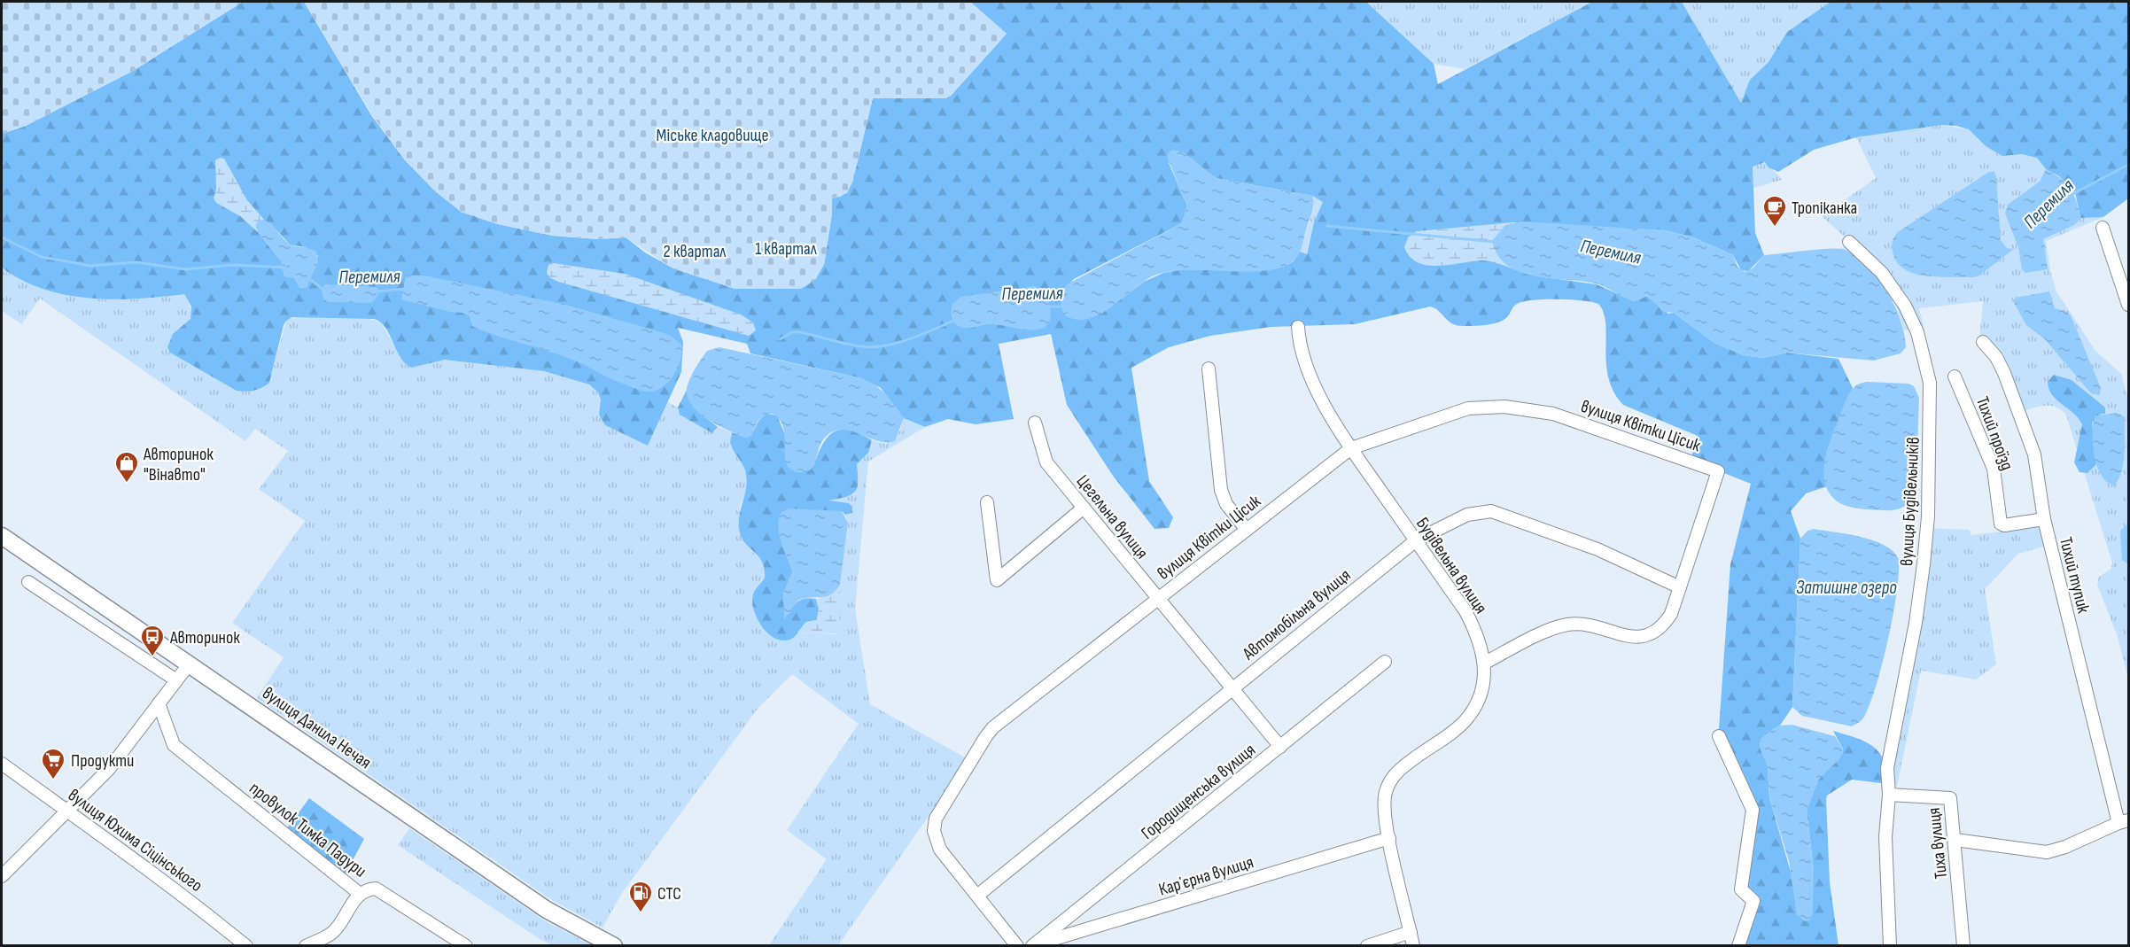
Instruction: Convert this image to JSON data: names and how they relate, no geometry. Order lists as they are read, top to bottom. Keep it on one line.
{"streets":{"main road":["вулиця Данила Нечая"],"street":["вулиця Квітки Цісик","Тихий проїзд","вулиця Будівельників","Цегельна вулиця","Будівельна вулиця","Тихий тупик","Автомобільна вулиця","Городищенська вулиця","провулок Тимка Падури","вулиця Юхима Сіцінського","Тиха вулиця","Карʼєрна вулиця"]},"crossings":[["вулиця Квітки Цісик","Цегельна вулиця"],["вулиця Квітки Цісик","Будівельна вулиця"],["вулиця Квітки Цісик","Автомобільна вулиця"],["Тихий проїзд","Тихий тупик"],["вулиця Будівельників","Тиха вулиця"],["Цегельна вулиця","Автомобільна вулиця"],["Цегельна вулиця","Городищенська вулиця"],["Будівельна вулиця","Автомобільна вулиця"],["Будівельна вулиця","Карʼєрна вулиця"],["Тихий тупик","Тиха вулиця"],["Городищенська вулиця","Карʼєрна вулиця"]],"water":["Перемиля","Затишне озеро"],"parks":["Міське кладовище","1 квартал","2 квартал"],"places":{"cafe":["Тропіканка"],"shop":["Авторинок \"Вінавто\""],"bus stop":["Авторинок"],"supermarket":["Продукти"],"fuel station":["СТС"]}}
